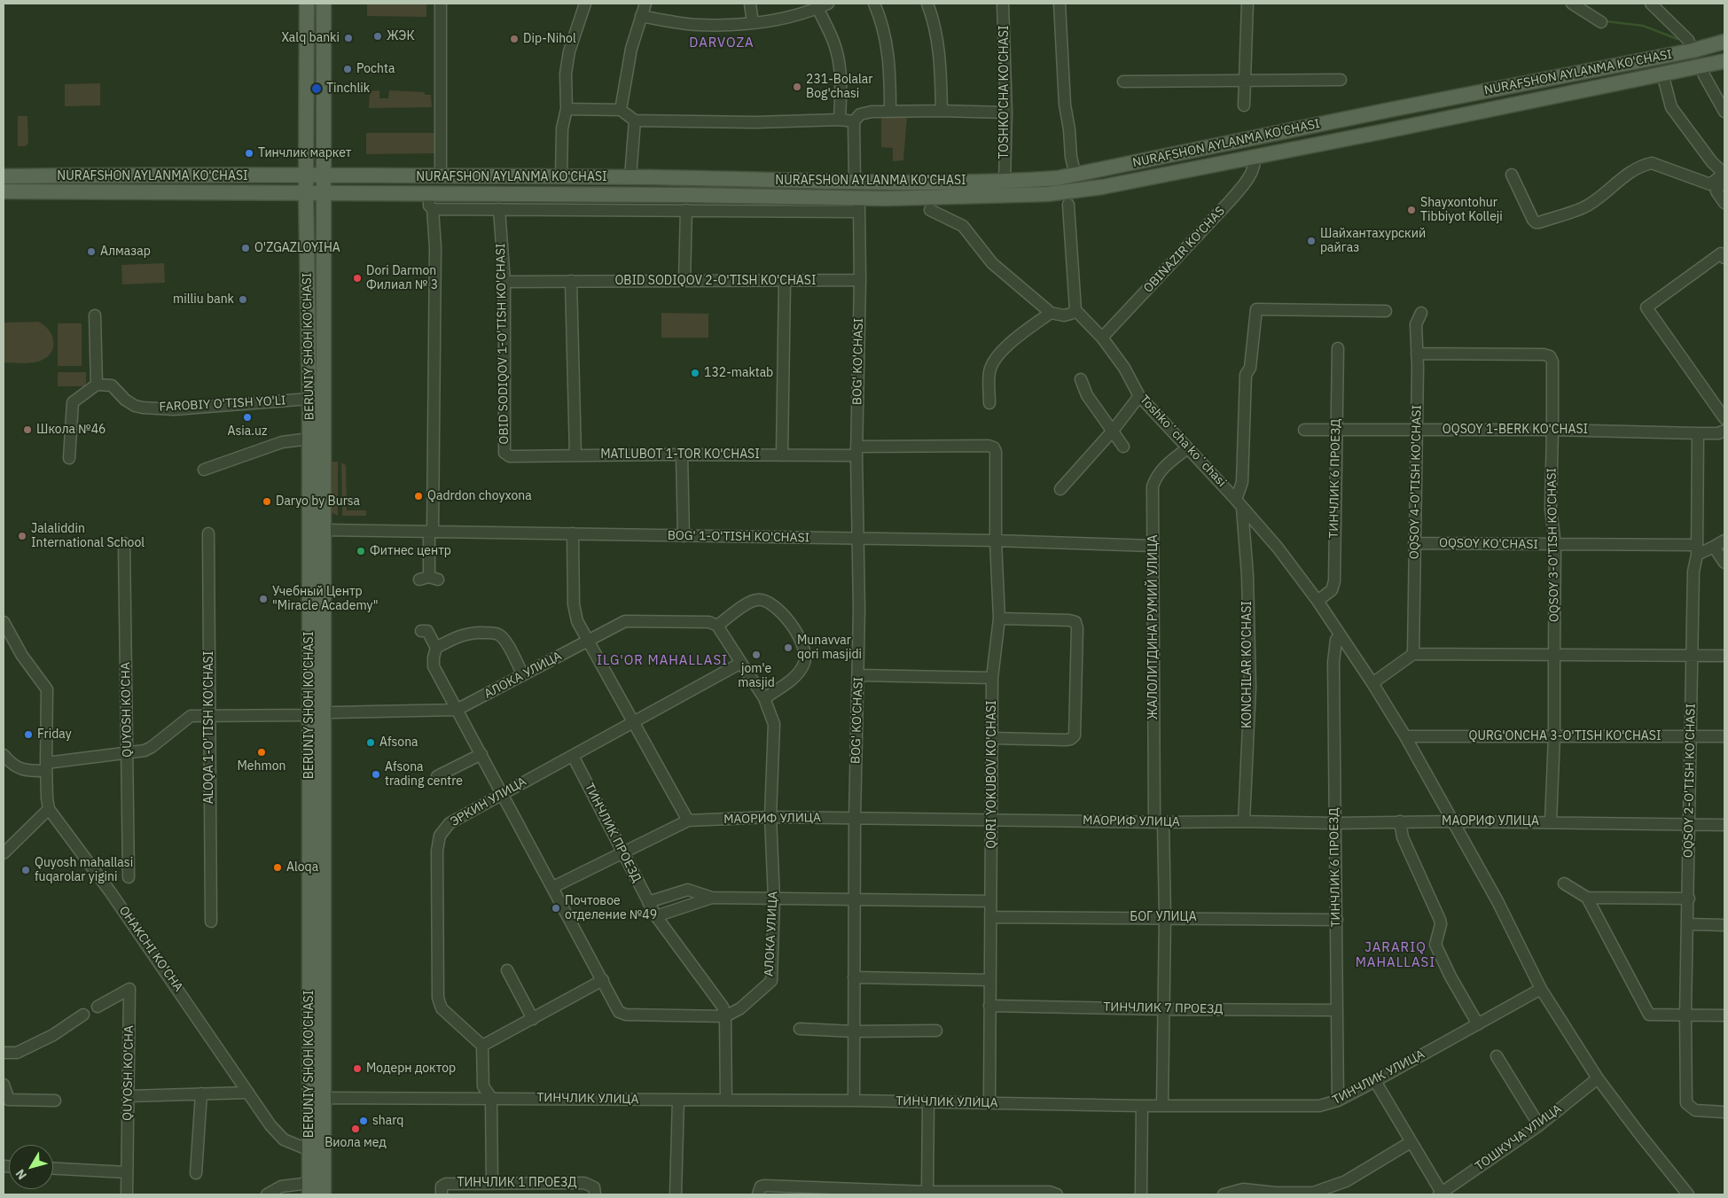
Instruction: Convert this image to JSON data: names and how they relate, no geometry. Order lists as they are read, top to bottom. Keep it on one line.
{"streets":{"main road":["NURAFSHON AYLANMA KO'CHASI","BERUNIY SHOH KO'CHASI"],"street":["TOSHKO'CHA KO'CHASI","OBINAZIR KO'CHAS","OBID SODIQOV 2-O'TISH KO'CHASI","OBID SODIQOV 1-O'TISH KO'CHASI","BOG' KO'CHASI","FAROBIY O'TISH YO'LI","OQSOY 1-BERK KO'CHASI","Toshkoʻcha koʻchasi","MATLUBOT 1-TOR KO'CHASI","ТИНЧЛИК 6 ПРОЕЗД","OQSOY 4-O'TISH KO'CHASI","BOG' 1-O'TISH KO'CHASI","OQSOY KO'CHASI","OQSOY 3-O'TISH KO'CHASI","ЖАЛОЛИТДИНА РУМИЙ УЛИЦА","KONCHILAR KO'CHASI","АЛОКА УЛИЦА","QUYOSH KO'CHA","ALOQA 1-O'TISH KO'CHASI","QURG'ONCHA 3-O'TISH KO'CHASI","QORI YOKUBOV KO'CHASI","OQSOY 2-O'TISH KO'CHASI","ЭРКИН УЛИЦА","МАОРИФ УЛИЦА","ТИНЧЛИК ПРОЕЗД","БОГ УЛИЦА","OHAKCHI KO'CHA","ТИНЧЛИК 7 ПРОЕЗД","ТИНЧЛИК УЛИЦА","ТОШКУЧА УЛИЦА","ТИНЧЛИК 1 ПРОЕЗД"]},"crossings":[["NURAFSHON AYLANMA KO'CHASI","TOSHKO'CHA KO'CHASI"],["NURAFSHON AYLANMA KO'CHASI","OBINAZIR KO'CHAS"],["NURAFSHON AYLANMA KO'CHASI","BERUNIY SHOH KO'CHASI"],["OBINAZIR KO'CHAS","Toshkoʻcha koʻchasi"],["OBID SODIQOV 2-O'TISH KO'CHASI","OBID SODIQOV 1-O'TISH KO'CHASI"],["OBID SODIQOV 2-O'TISH KO'CHASI","BOG' KO'CHASI"],["OBID SODIQOV 1-O'TISH KO'CHASI","MATLUBOT 1-TOR KO'CHASI"],["BERUNIY SHOH KO'CHASI","FAROBIY O'TISH YO'LI"],["BERUNIY SHOH KO'CHASI","BOG' 1-O'TISH KO'CHASI"],["BERUNIY SHOH KO'CHASI","АЛОКА УЛИЦА"],["BERUNIY SHOH KO'CHASI","OHAKCHI KO'CHA"],["BERUNIY SHOH KO'CHASI","ТИНЧЛИК УЛИЦА"],["BOG' KO'CHASI","MATLUBOT 1-TOR KO'CHASI"],["BOG' KO'CHASI","BOG' 1-O'TISH KO'CHASI"],["BOG' KO'CHASI","МАОРИФ УЛИЦА"],["BOG' KO'CHASI","ТИНЧЛИК УЛИЦА"],["OQSOY 1-BERK KO'CHASI","ТИНЧЛИК 6 ПРОЕЗД"],["OQSOY 1-BERK KO'CHASI","OQSOY 4-O'TISH KO'CHASI"],["OQSOY 1-BERK KO'CHASI","OQSOY 3-O'TISH KO'CHASI"],["OQSOY 1-BERK KO'CHASI","OQSOY 2-O'TISH KO'CHASI"],["Toshkoʻcha koʻchasi","ТИНЧЛИК 6 ПРОЕЗД"],["Toshkoʻcha koʻchasi","ЖАЛОЛИТДИНА РУМИЙ УЛИЦА"],["Toshkoʻcha koʻchasi","KONCHILAR KO'CHASI"],["Toshkoʻcha koʻchasi","QURG'ONCHA 3-O'TISH KO'CHASI"],["Toshkoʻcha koʻchasi","МАОРИФ УЛИЦА"],["Toshkoʻcha koʻchasi","ТИНЧЛИК УЛИЦА"],["Toshkoʻcha koʻchasi","ТОШКУЧА УЛИЦА"],["MATLUBOT 1-TOR KO'CHASI","QORI YOKUBOV KO'CHASI"],["ТИНЧЛИК 6 ПРОЕЗД","МАОРИФ УЛИЦА"],["ТИНЧЛИК 6 ПРОЕЗД","БОГ УЛИЦА"],["ТИНЧЛИК 6 ПРОЕЗД","ТИНЧЛИК 7 ПРОЕЗД"],["ТИНЧЛИК 6 ПРОЕЗД","ТИНЧЛИК УЛИЦА"],["OQSOY 4-O'TISH KO'CHASI","OQSOY KO'CHASI"],["OQSOY 4-O'TISH KO'CHASI","OQSOY 3-O'TISH KO'CHASI"],["BOG' 1-O'TISH KO'CHASI","ЖАЛОЛИТДИНА РУМИЙ УЛИЦА"],["BOG' 1-O'TISH KO'CHASI","QORI YOKUBOV KO'CHASI"],["OQSOY KO'CHASI","OQSOY 3-O'TISH KO'CHASI"],["OQSOY KO'CHASI","OQSOY 2-O'TISH KO'CHASI"],["OQSOY 3-O'TISH KO'CHASI","QURG'ONCHA 3-O'TISH KO'CHASI"],["OQSOY 3-O'TISH KO'CHASI","МАОРИФ УЛИЦА"],["ЖАЛОЛИТДИНА РУМИЙ УЛИЦА","МАОРИФ УЛИЦА"],["ЖАЛОЛИТДИНА РУМИЙ УЛИЦА","БОГ УЛИЦА"],["ЖАЛОЛИТДИНА РУМИЙ УЛИЦА","ТИНЧЛИК 7 ПРОЕЗД"],["ЖАЛОЛИТДИНА РУМИЙ УЛИЦА","ТИНЧЛИК УЛИЦА"],["KONCHILAR KO'CHASI","МАОРИФ УЛИЦА"],["АЛОКА УЛИЦА","QUYOSH KO'CHA"],["АЛОКА УЛИЦА","ALOQA 1-O'TISH KO'CHASI"],["АЛОКА УЛИЦА","ЭРКИН УЛИЦА"],["АЛОКА УЛИЦА","МАОРИФ УЛИЦА"],["АЛОКА УЛИЦА","ТИНЧЛИК ПРОЕЗД"],["QURG'ONCHA 3-O'TISH KO'CHASI","OQSOY 2-O'TISH KO'CHASI"],["QORI YOKUBOV KO'CHASI","МАОРИФ УЛИЦА"],["QORI YOKUBOV KO'CHASI","БОГ УЛИЦА"],["QORI YOKUBOV KO'CHASI","ТИНЧЛИК 7 ПРОЕЗД"],["QORI YOKUBOV KO'CHASI","ТИНЧЛИК УЛИЦА"],["OQSOY 2-O'TISH KO'CHASI","МАОРИФ УЛИЦА"],["ЭРКИН УЛИЦА","ТИНЧЛИК ПРОЕЗД"],["МАОРИФ УЛИЦА","ТИНЧЛИК ПРОЕЗД"],["ТИНЧЛИК ПРОЕЗД","ТИНЧЛИК УЛИЦА"]],"districts":["DARVOZA","ILG'OR MAHALLASI","JARARIQ MAHALLASI"],"places":["ЖЭК","Xalq banki","Dip-Nihol","Pochta","231-Bolalar Bog'chasi","Tinchlik","Тинчлик маркет","Shayxontohur Tibbiyot Kolleji","Шайхантахурский райгаз","O'ZGAZLOYIHA","Алмазар","Dori Darmon Филиал № 3","milliu bank","132-maktab","Asia.uz","Школа №46","Qadrdon choyxona","Daryo by Bursa","Jalaliddin International School","Фитнес центр","Учебный Центр \"Miracle Academy\"","Munavvar qori masjidi","jom'e masjid","Friday","Afsona","Mehmon","Afsona trading centre","Aloqa","Quyosh mahallasi fuqarolar yigini","Почтовое отделение №49","Модерн доктор","sharq","Виола мед"],"north":"bottom left"}
